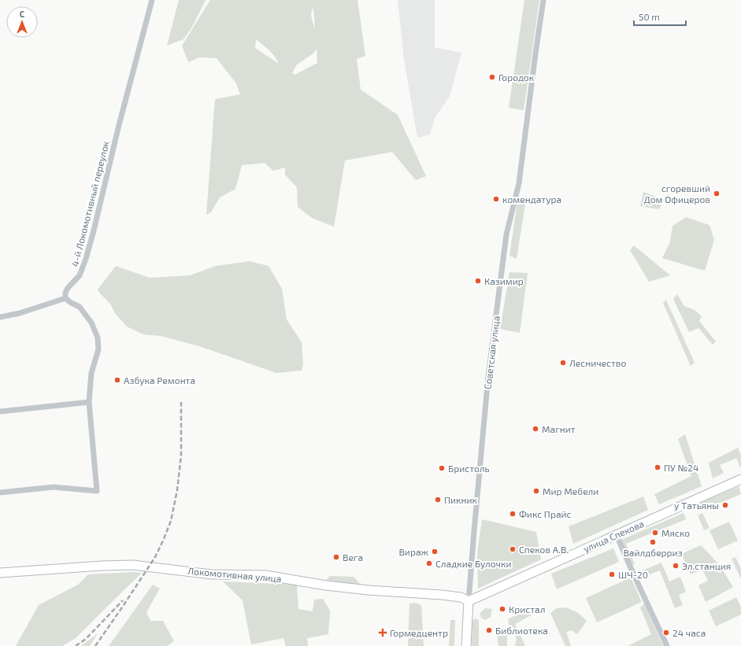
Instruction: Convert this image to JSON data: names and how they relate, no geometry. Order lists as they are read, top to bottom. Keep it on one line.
{"streets":{"street":["4-й Локомотивный переулок","Советская улица","улица Спекова","Локомотивная улица"]},"crossings":[["Советская улица","улица Спекова"],["Советская улица","Локомотивная улица"],["улица Спекова","Локомотивная улица"]],"places":{"other":["Городок","сгоревший Дом Офицеров","комендатура","Казимир","Лесничество","Азбука Ремонта","Магнит","ПУ №24","Бристоль","Мир Мебели","Пикник","у Татьяны","Фикс Прайс","Мяско","Вайлдберриз","Спеков А.В.","Вираж","Вега","Сладкие Булочки","Эл.станция","ШЧ-20","Кристал","Библиотека","24 часа"],"health":["Гормедцентр"]},"scale_bar":"50 m","north":"top"}
